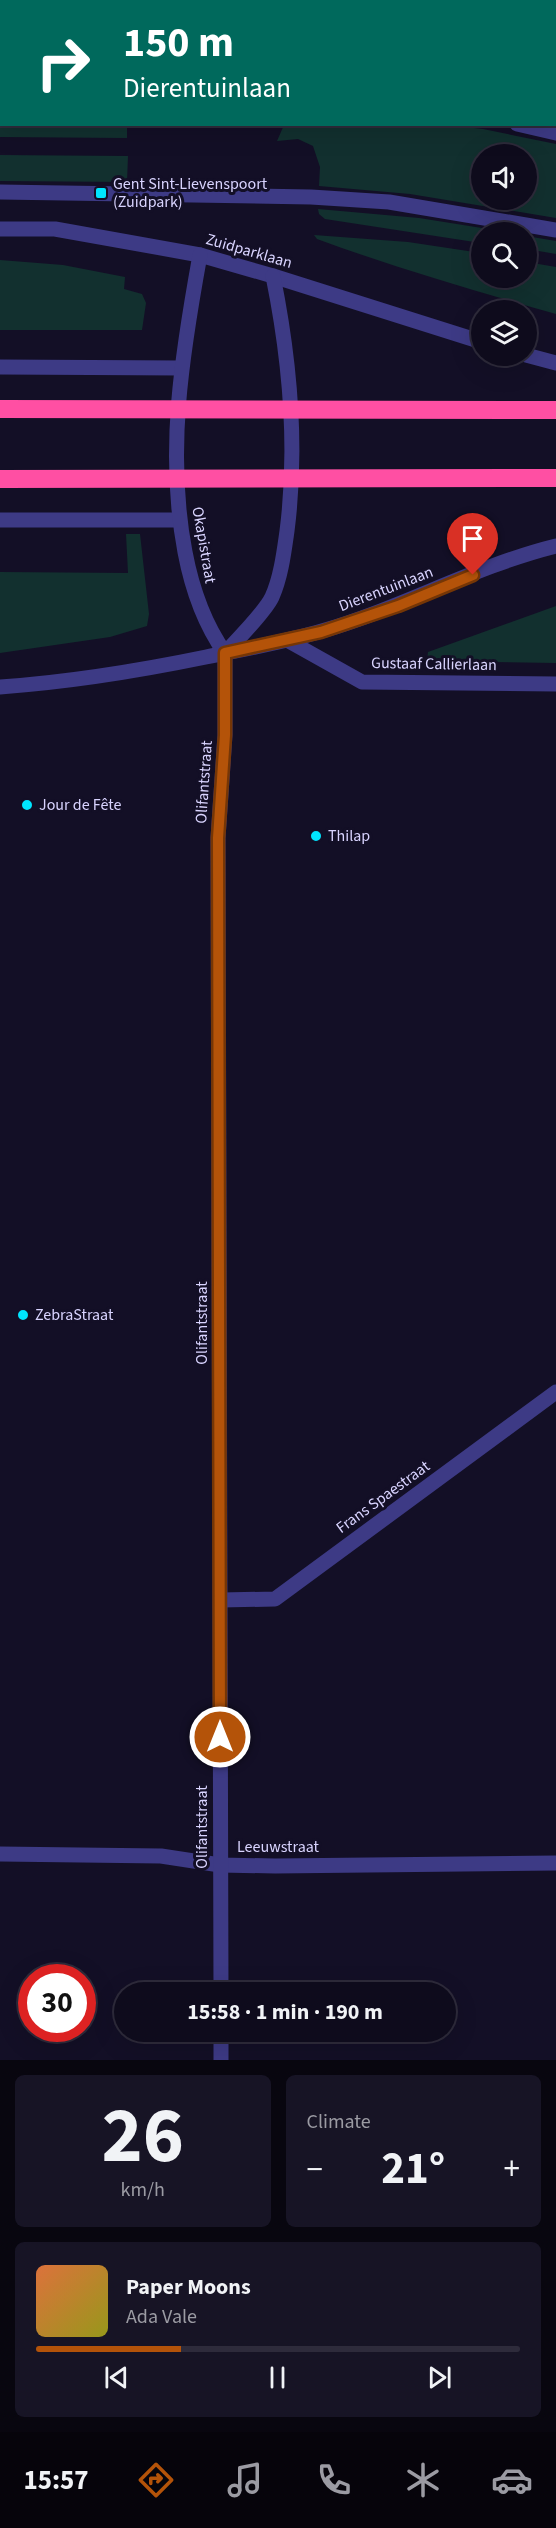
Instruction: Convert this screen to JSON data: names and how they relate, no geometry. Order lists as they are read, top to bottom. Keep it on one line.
{"streets":{"street":["Zuidparklaan","Okapistraat","Dierentuinlaan","Gustaaf Callierlaan","Olifantstraat","Frans Spaestraat","Leeuwstraat"]},"crossings":[["Zuidparklaan","Okapistraat"],["Okapistraat","Dierentuinlaan"],["Okapistraat","Olifantstraat"],["Dierentuinlaan","Gustaaf Callierlaan"],["Dierentuinlaan","Olifantstraat"],["Olifantstraat","Frans Spaestraat"],["Olifantstraat","Leeuwstraat"]],"places":{"transit":["Gent Sint-Lievenspoort (Zuidpark)"],"other":["Jour de Fête","Thilap","ZebraStraat"]},"page":{"turn":["150 m","Dierentuinlaan"],"limit":"30","trip":"15:58 · 1 min · 190 m","tile":[["26","km/h"],"Climate"],"heat":["−","21°","+"],"song":["Paper Moons","Ada Vale"],"tabs":"15:57"}}
